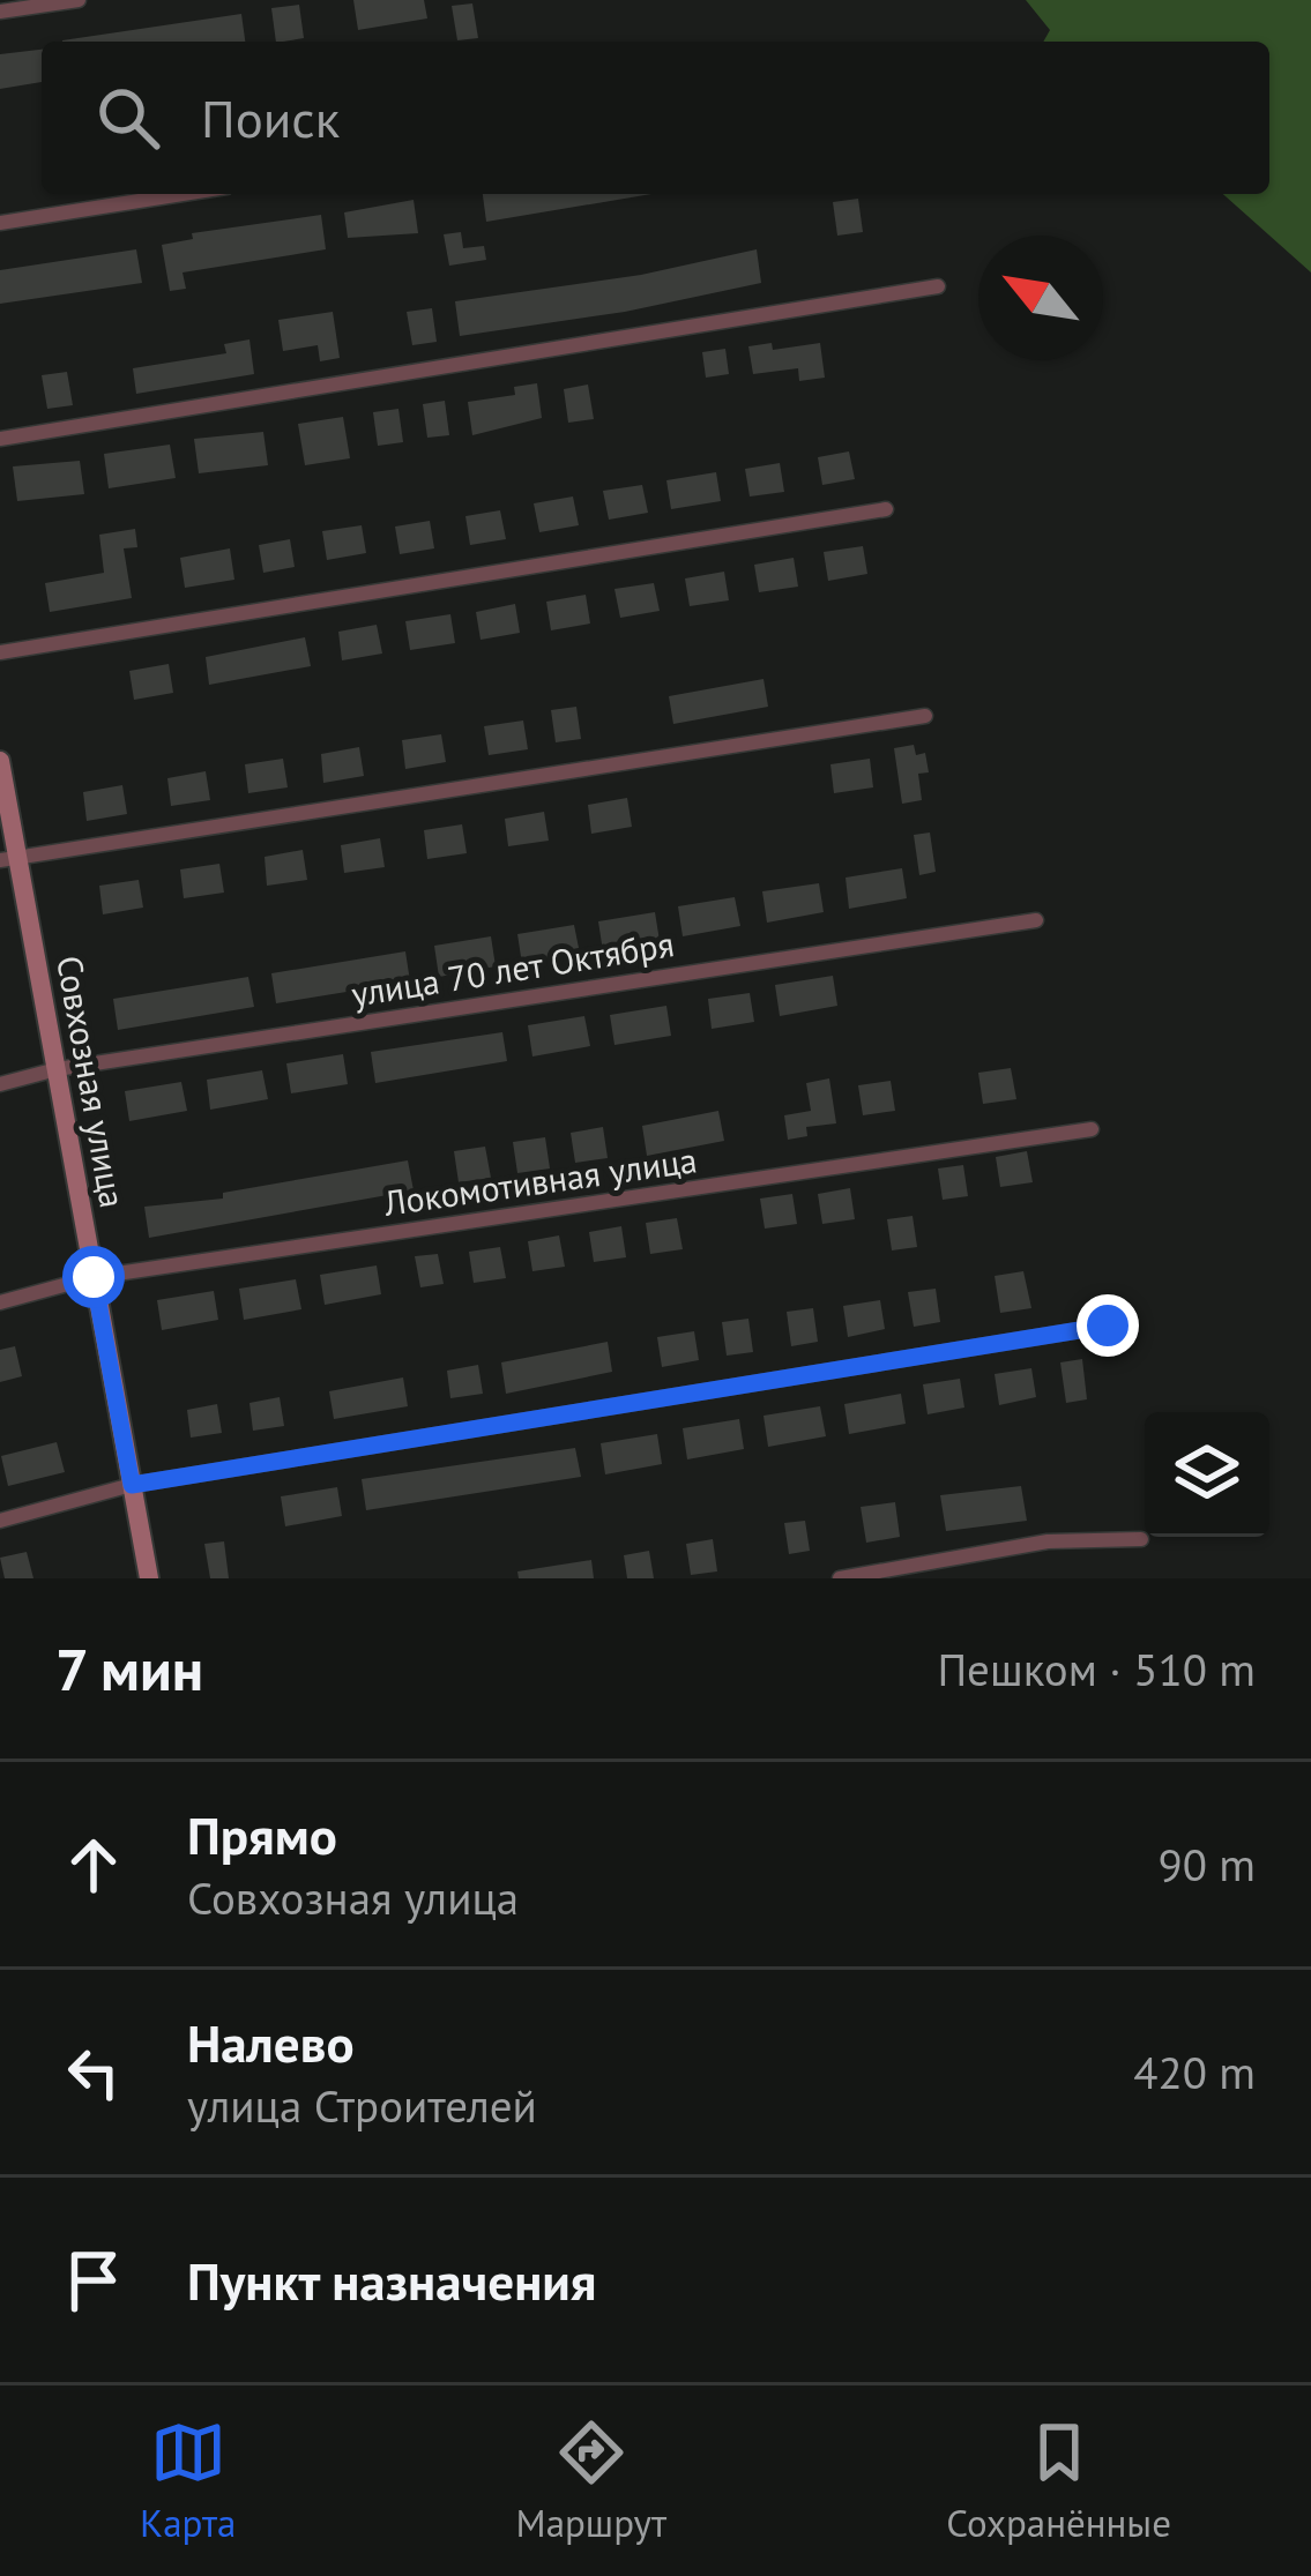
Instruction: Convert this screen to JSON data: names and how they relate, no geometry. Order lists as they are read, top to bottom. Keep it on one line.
{"streets":{"street":["улица 70 лет Октября","Совхозная улица","Локомотивная улица"]},"crossings":[["улица 70 лет Октября","Совхозная улица"],["Совхозная улица","Локомотивная улица"]],"north":"top left","page":{"search":"Поиск","heading":["7 мин","Пешком · 510 m"],"list":[["Прямо","Совхозная улица","90 m"],["Налево","улица Строителей","420 m"],"Пункт назначения"],"nav":["Карта","Маршрут","Сохранённые"]}}
